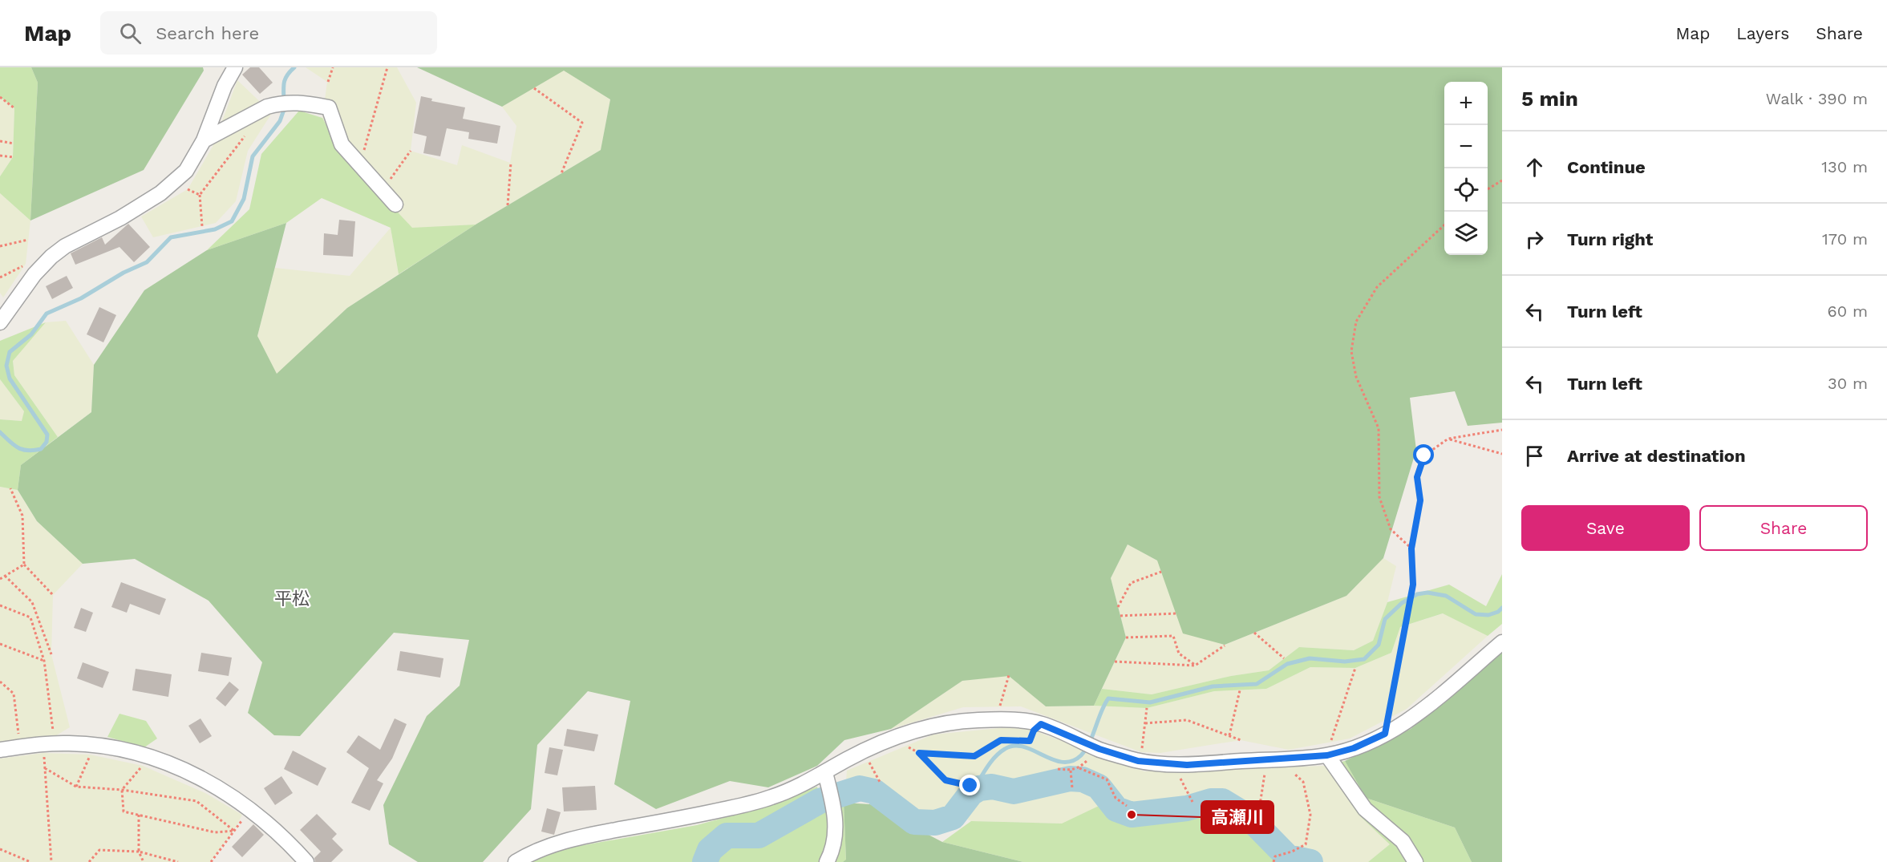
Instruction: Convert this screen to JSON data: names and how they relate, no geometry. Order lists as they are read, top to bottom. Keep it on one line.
{"districts":["平松"],"places":["高瀬川"],"page":{"header":"Map","search":"Search here","nav":["Map","Layers","Share"],"heading":["5 min","Walk · 390 m"],"map_buttons":["+","−"],"list":[["Continue","130 m"],["Turn right","170 m"],["Turn left","60 m"],["Turn left","30 m"],"Arrive at destination"],"buttons":["Save","Share"]}}
